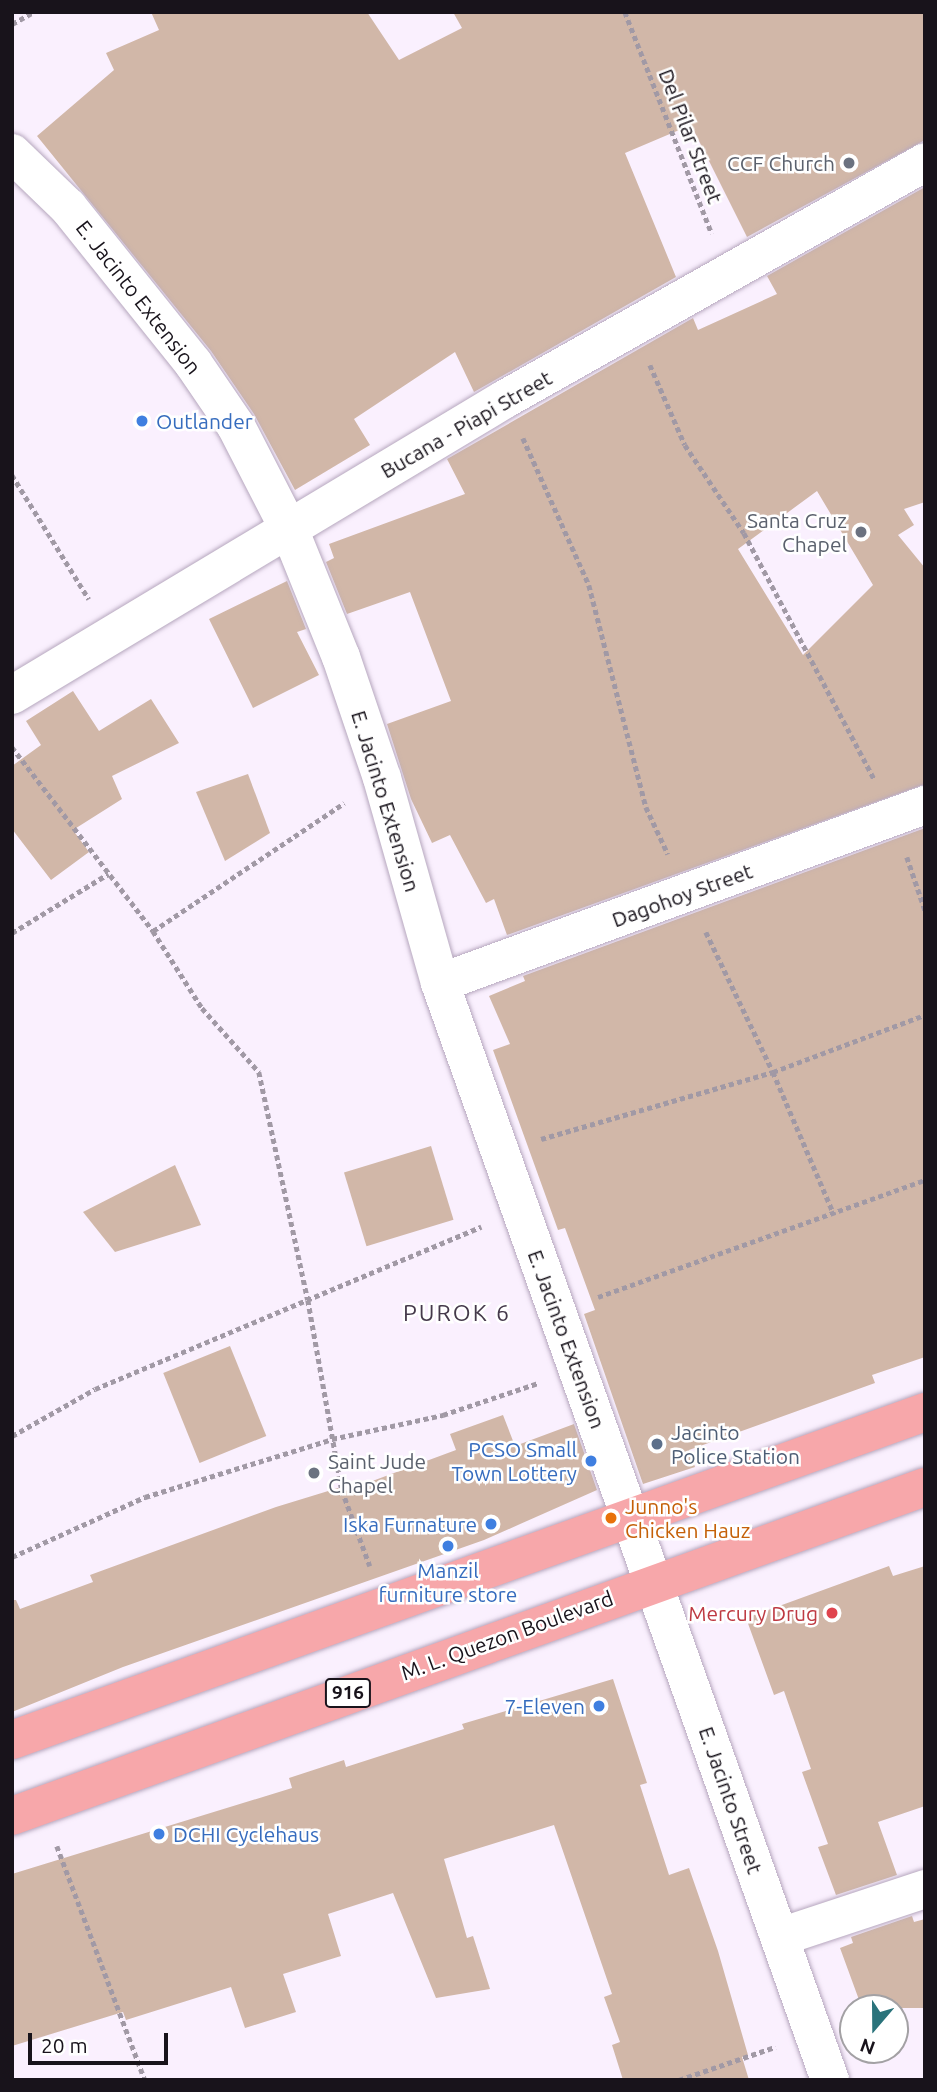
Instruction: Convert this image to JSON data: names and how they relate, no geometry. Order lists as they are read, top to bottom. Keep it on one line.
{"streets":{"main road":["M. L. Quezon Boulevard","916"],"street":["E. Jacinto Extension","Bucana - Piapi Street","Dagohoy Street","E. Jacinto Street"],"path":["Del Pilar Street"]},"crossings":[["Del Pilar Street","Bucana - Piapi Street"],["E. Jacinto Extension","Bucana - Piapi Street"],["E. Jacinto Extension","Dagohoy Street"],["E. Jacinto Extension","E. Jacinto Street"],["M. L. Quezon Boulevard","E. Jacinto Street"]],"districts":["PUROK 6"],"places":["CCF Church","Outlander","Santa Cruz Chapel","Jacinto Police Station","PCSO Small Town Lottery","Saint Jude Chapel","Junno's Chicken Hauz","Iska Furnature","Manzil furniture store","Mercury Drug","7-Eleven","DCHI Cyclehaus"],"scale_bar":"20 m","north":"bottom"}
